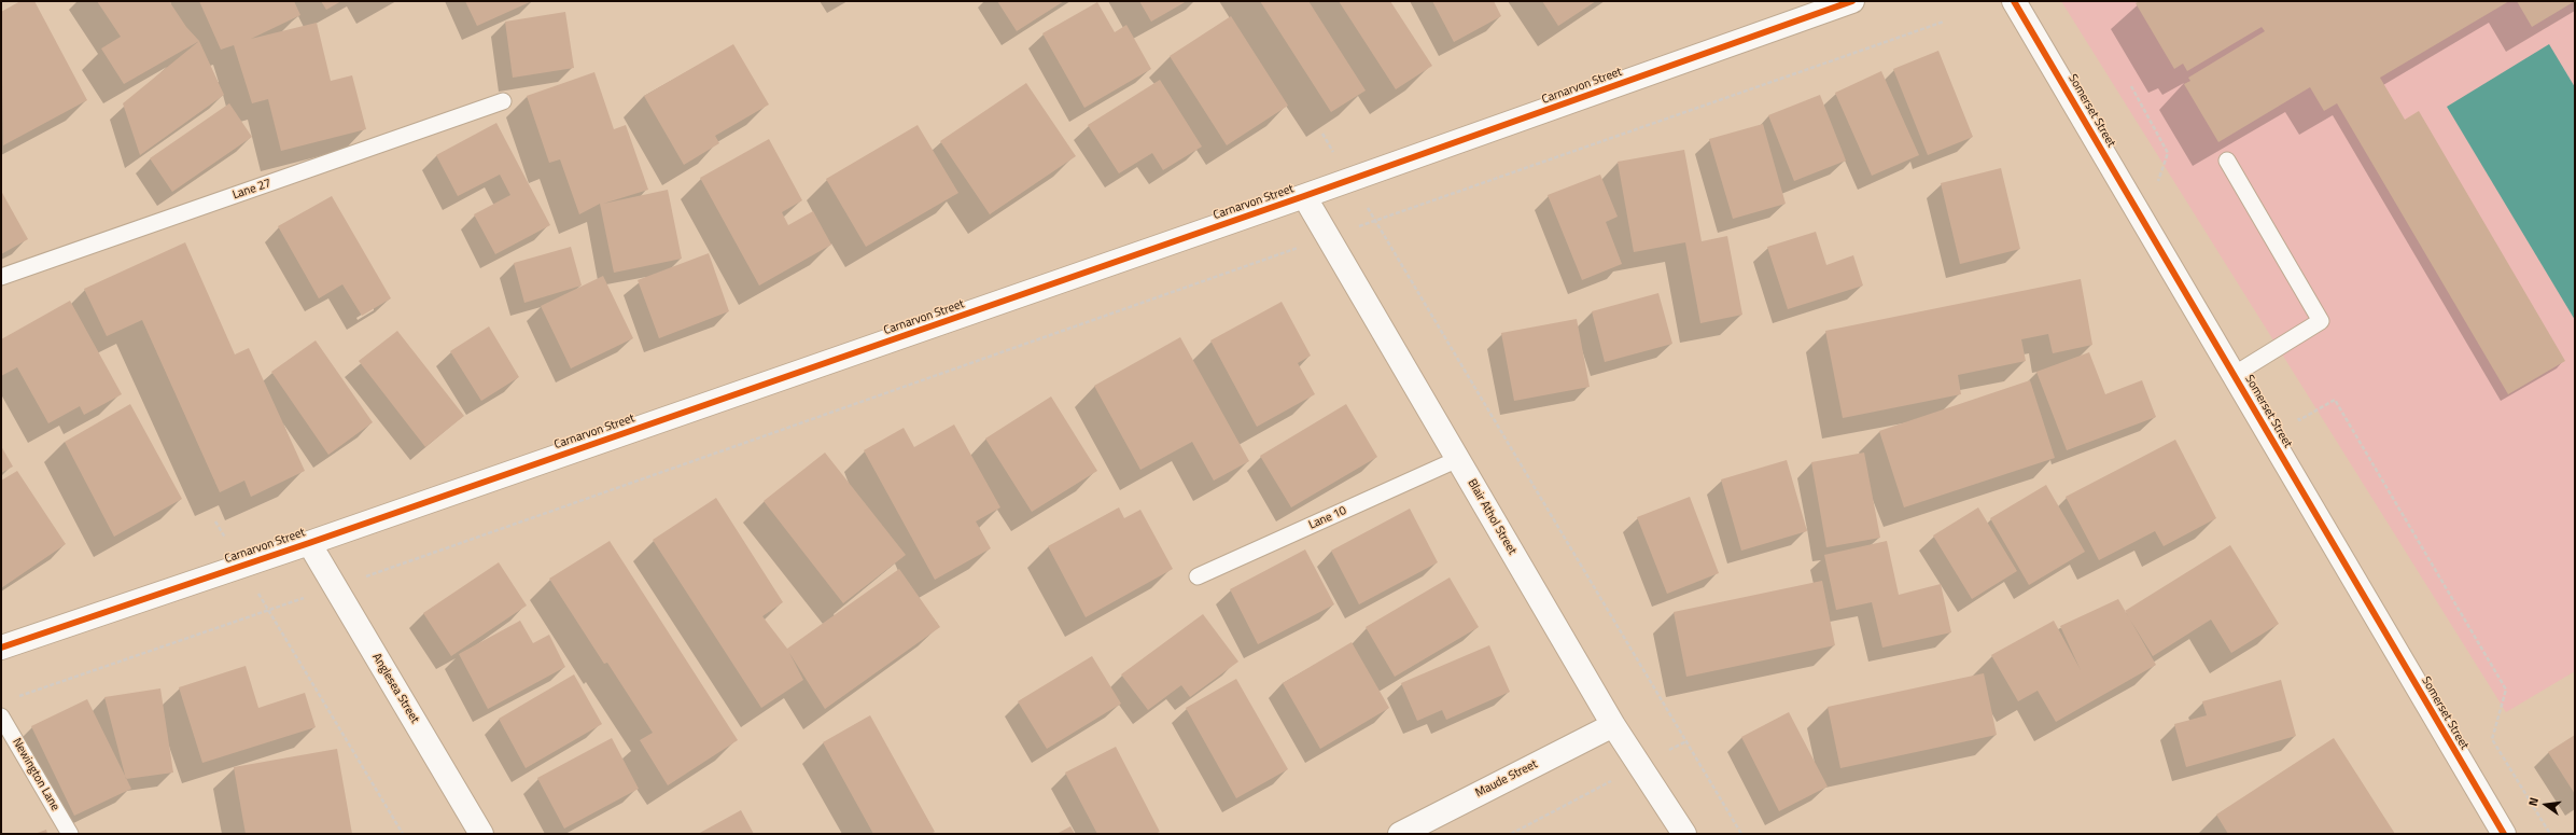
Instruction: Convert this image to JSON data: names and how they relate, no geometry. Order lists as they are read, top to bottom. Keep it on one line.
{"streets":{"street":["Carnarvon Street","Somerset Street","Blair Athol Street","Anglesea Street","Maude Street"],"lane":["Lane 27","Lane 10","Newington Lane"]},"crossings":[["Carnarvon Street","Blair Athol Street"],["Carnarvon Street","Anglesea Street"],["Blair Athol Street","Lane 10"],["Blair Athol Street","Maude Street"]],"north":"left"}
